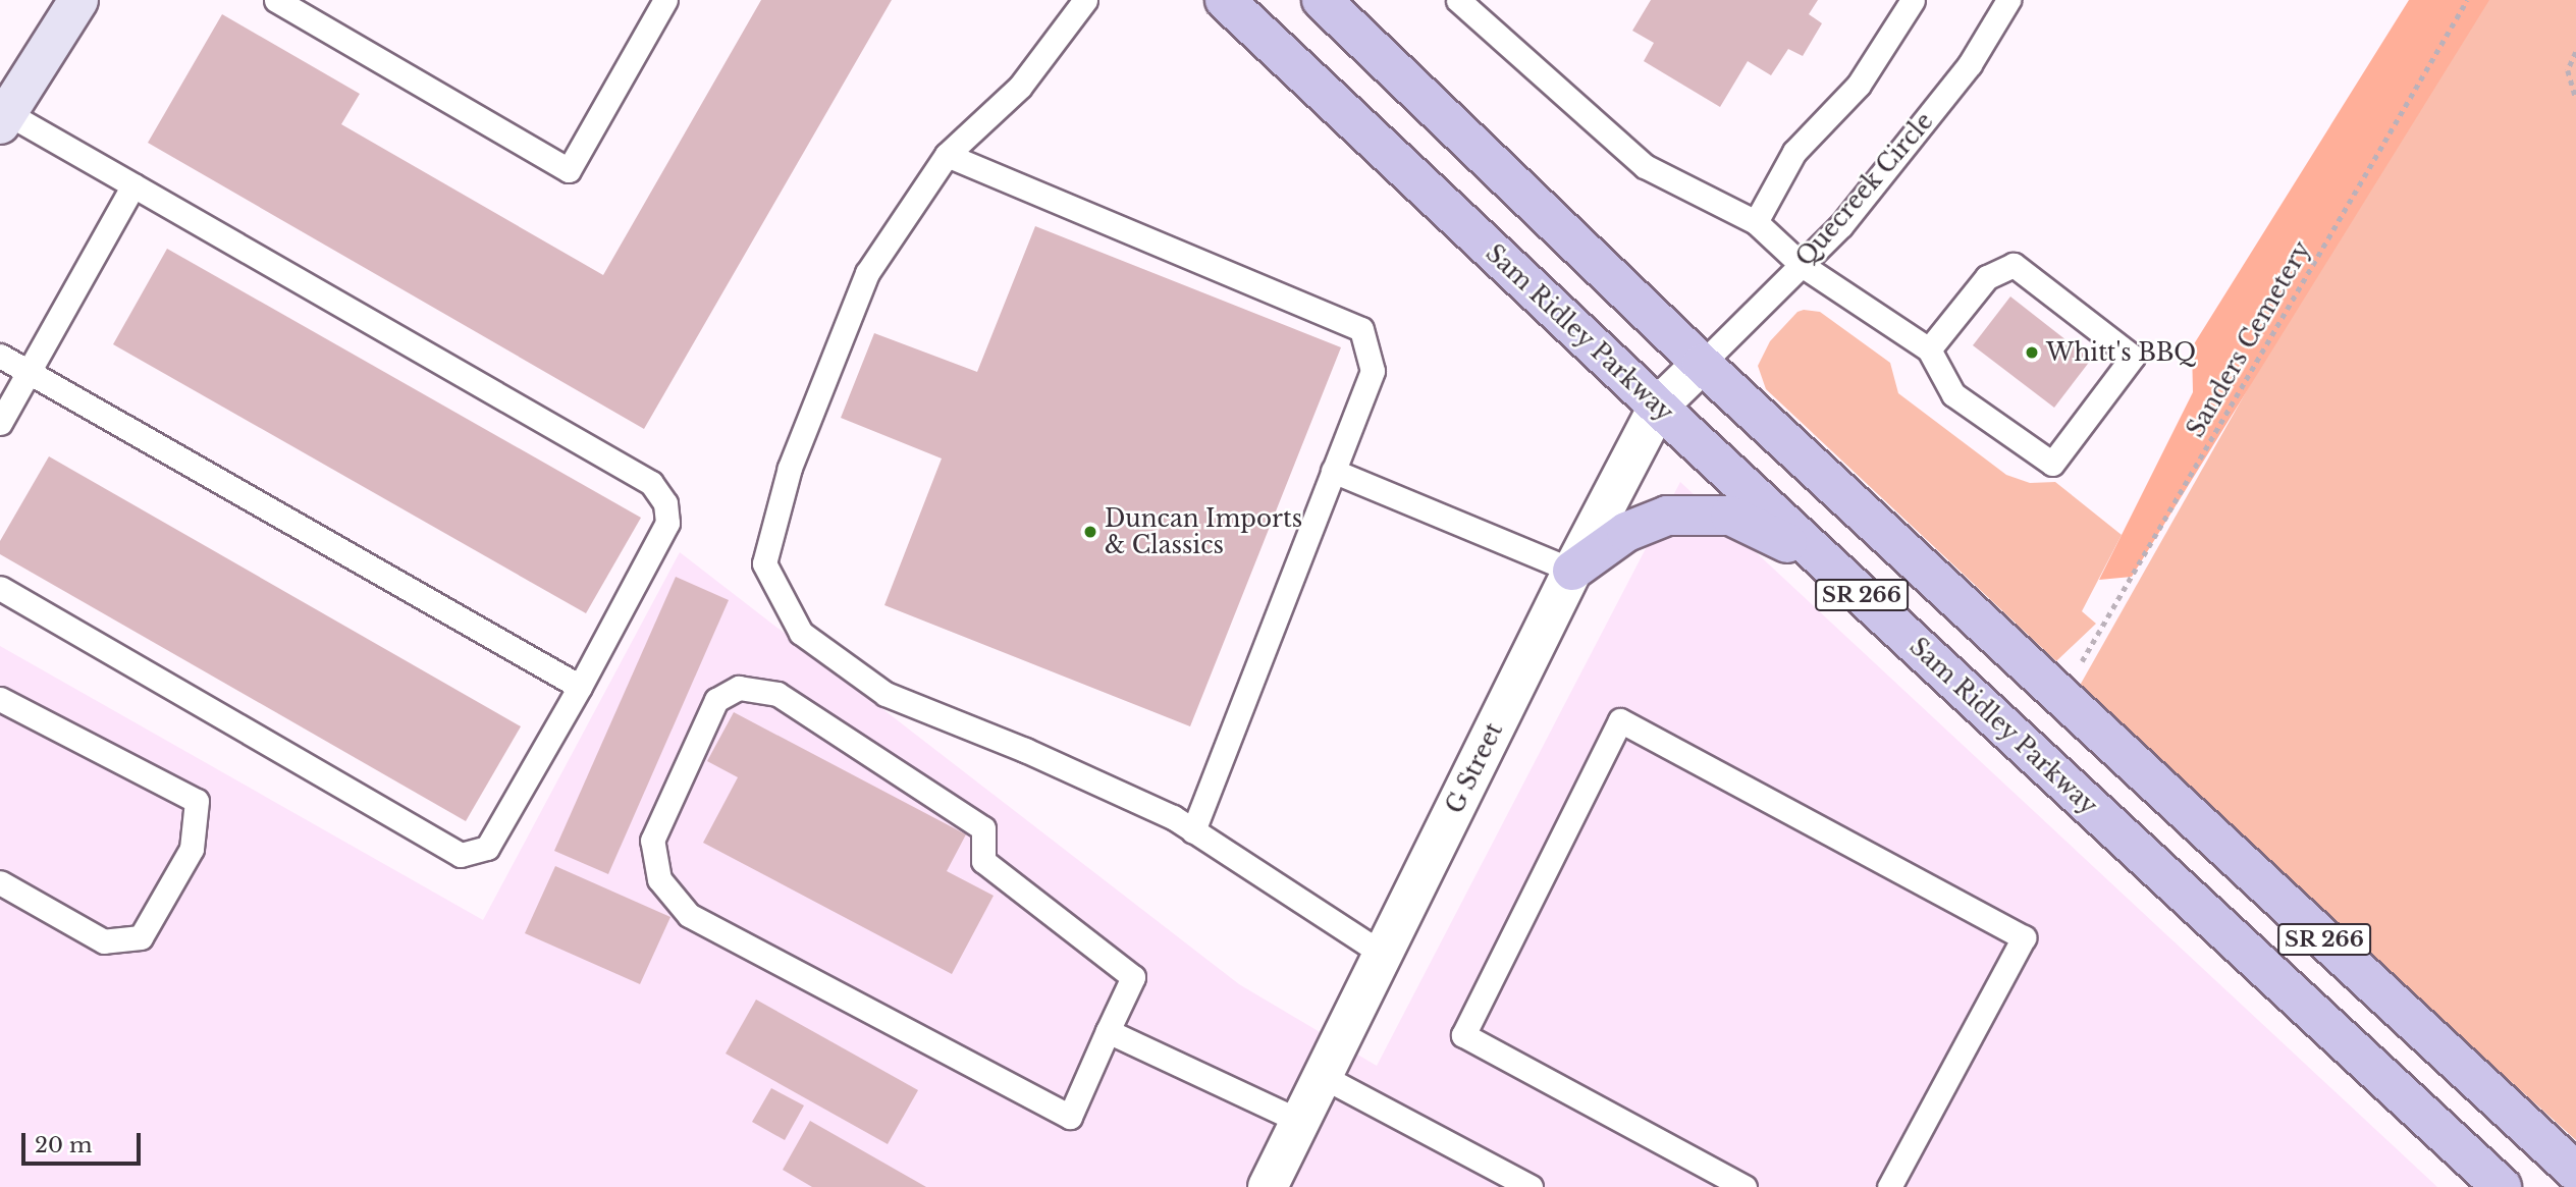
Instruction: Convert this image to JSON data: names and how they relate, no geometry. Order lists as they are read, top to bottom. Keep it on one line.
{"streets":{"main road":["Sam Ridley Parkway","SR 266"],"street":["G Street"],"lane":["Quecreek Circle"],"path":["Sanders Cemetery"]},"crossings":[["Quecreek Circle","SR 266"],["Quecreek Circle","G Street"],["Sam Ridley Parkway","G Street"],["Sanders Cemetery","SR 266"],["SR 266","G Street"]],"places":["Whitt's BBQ","Duncan Imports & Classics"],"scale_bar":"20 m"}
